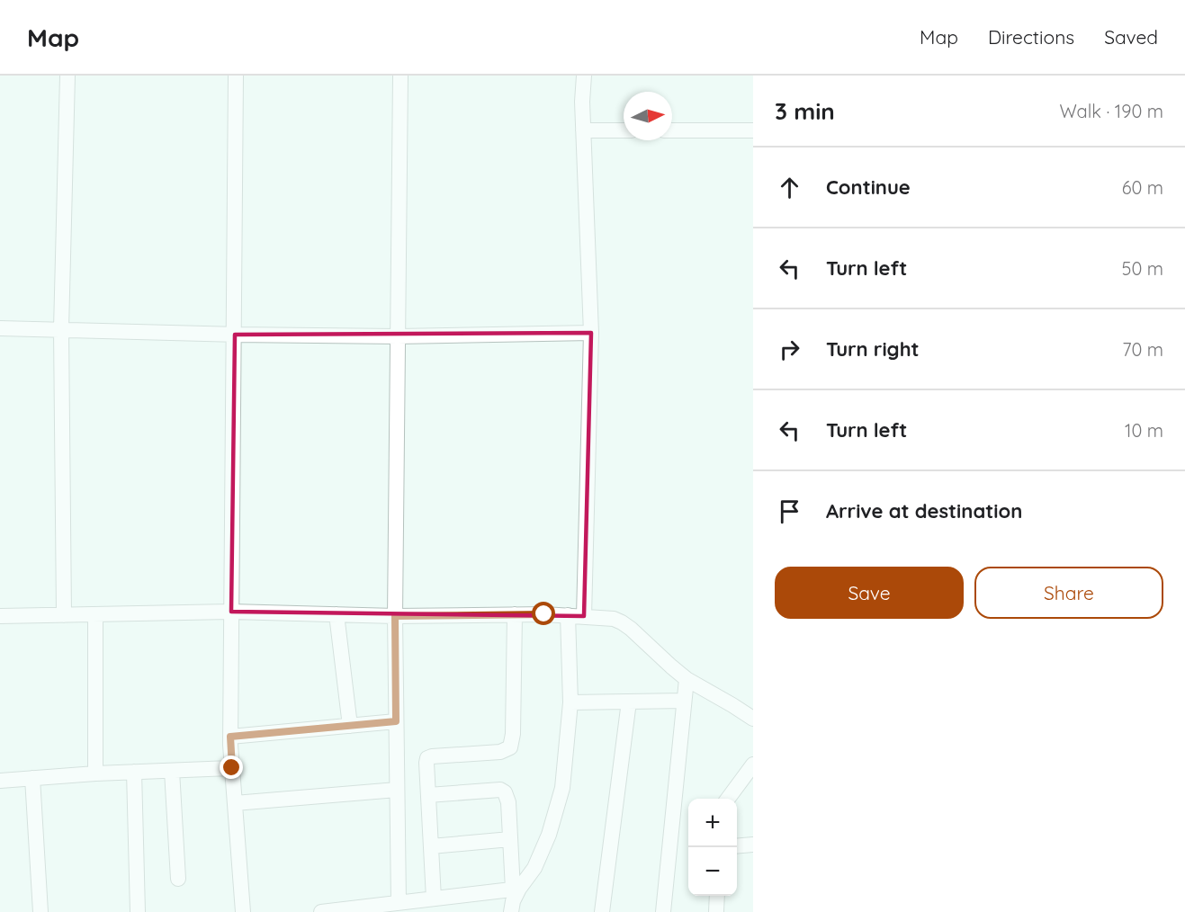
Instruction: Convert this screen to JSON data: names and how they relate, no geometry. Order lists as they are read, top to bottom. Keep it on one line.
{"north":"right","page":{"header":"Map","nav":["Map","Directions","Saved"],"heading":["3 min","Walk · 190 m"],"list":[["Continue","60 m"],["Turn left","50 m"],["Turn right","70 m"],["Turn left","10 m"],"Arrive at destination"],"buttons":["Save","Share"],"map_buttons":["+","−"]}}
